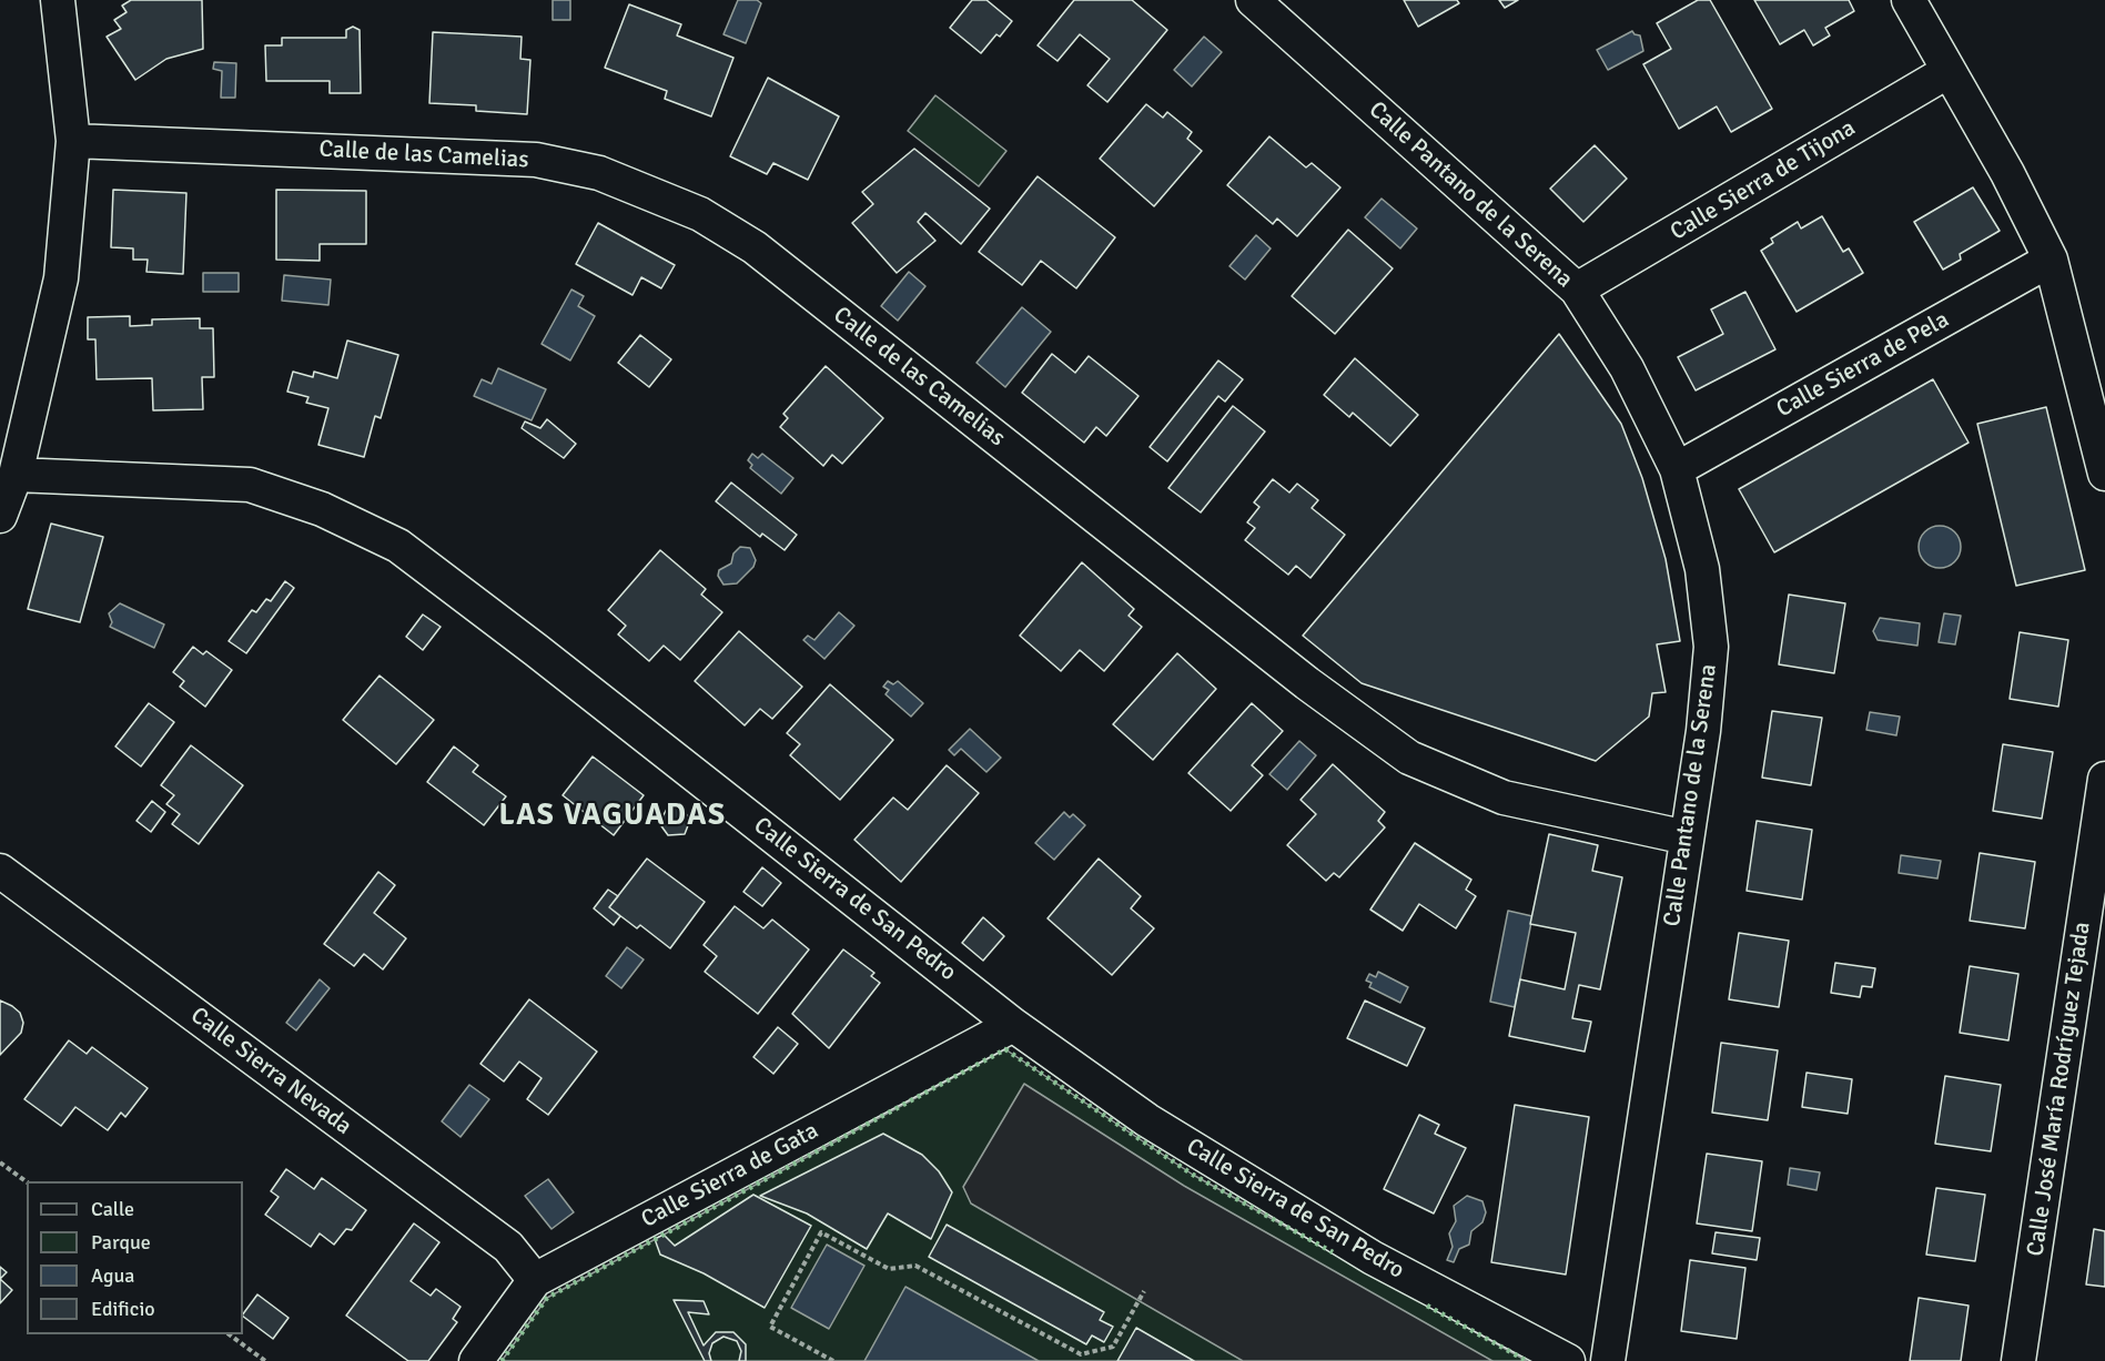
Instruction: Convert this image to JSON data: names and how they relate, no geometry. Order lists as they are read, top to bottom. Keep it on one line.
{"streets":{"street":["Calle de las Camelias","Calle Sierra de Tijona","Calle Pantano de la Serena","Calle Sierra de Pela","Calle Sierra de San Pedro","Calle Sierra Nevada","Calle José María Rodríguez Tejada","Calle Sierra de Gata"]},"crossings":[["Calle de las Camelias","Calle Pantano de la Serena"],["Calle Sierra de Tijona","Calle Pantano de la Serena"],["Calle Pantano de la Serena","Calle Sierra de Pela"],["Calle Sierra de San Pedro","Calle Sierra de Gata"],["Calle Sierra Nevada","Calle Sierra de Gata"]],"districts":["LAS VAGUADAS"],"legend":["Calle","Parque","Agua","Edificio"]}
